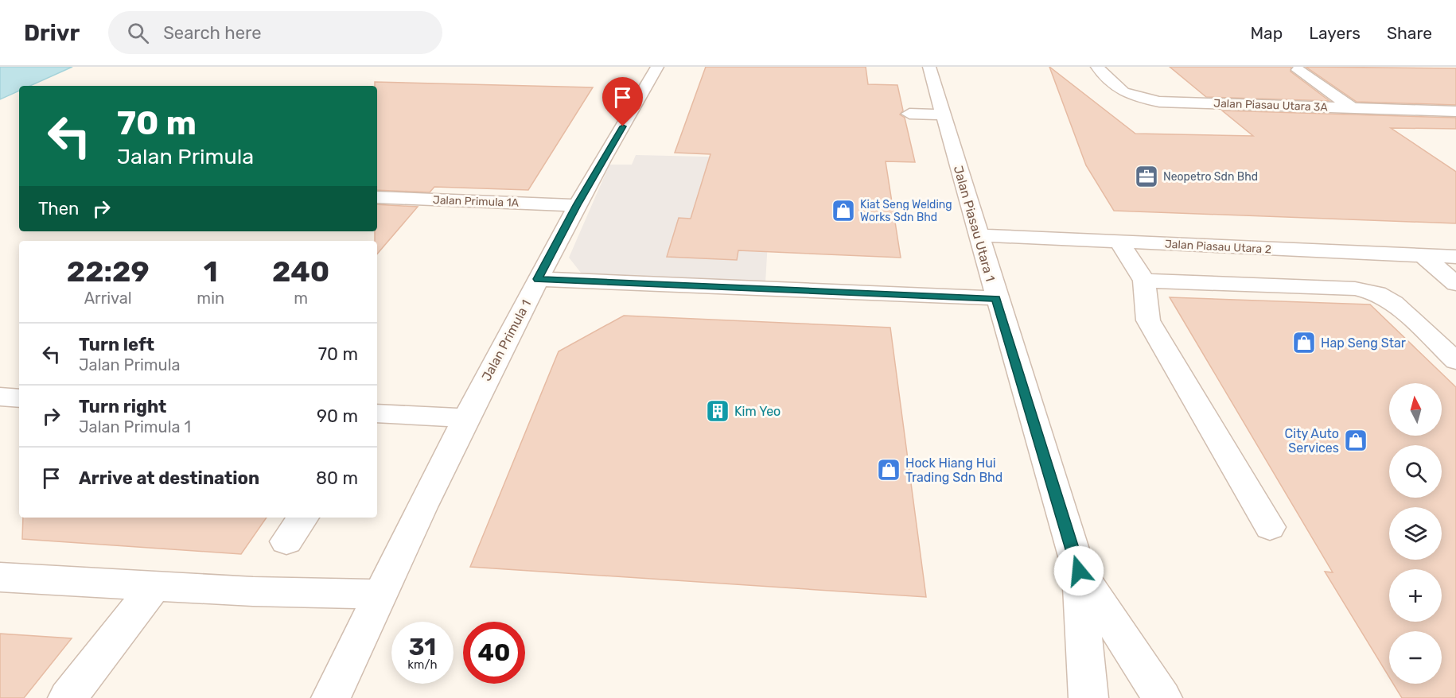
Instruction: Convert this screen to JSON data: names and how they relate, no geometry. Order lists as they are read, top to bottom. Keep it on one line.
{"streets":{"street":["Jalan Piasau Utara 3A","Jalan Primula 1A","Jalan Piasau Utara 1","Jalan Piasau Utara 2","Jalan Primula 1"]},"crossings":[["Jalan Primula 1A","Jalan Primula 1"],["Jalan Piasau Utara 1","Jalan Piasau Utara 2"]],"places":{"office":["Neopetro Sdn Bhd"],"shop":["Kiat Seng Welding Works Sdn Bhd","Hap Seng Star","City Auto Services","Hock Hiang Hui Trading Sdn Bhd"],"building":["Kim Yeo"]},"north":"top","page":{"header":"Drivr","search":"Search here","nav":["Map","Layers","Share"],"turn":["70 m","Jalan Primula"],"then":"Then","eta":["22:29","Arrival","1","min","240","m"],"list":[{"name":"Turn left","note":"Jalan Primula","value":"70 m"},{"name":"Turn right","note":"Jalan Primula 1","value":"90 m"},{"name":"Arrive at destination","value":"80 m"}],"map_buttons":["+","−"],"speed":"31 km/h","limit":"40"}}
